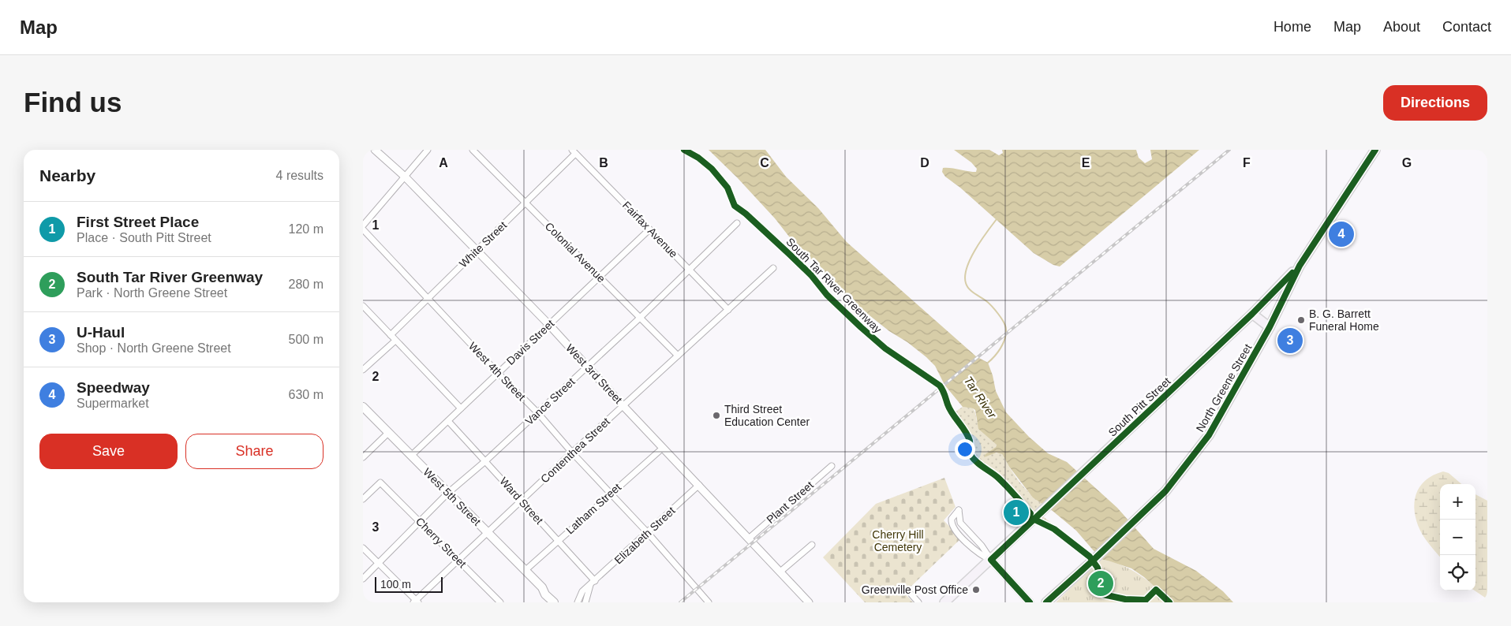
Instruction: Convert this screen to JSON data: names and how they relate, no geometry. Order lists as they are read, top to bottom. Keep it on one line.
{"streets":{"main road":["North Greene Street","South Pitt Street","West 5th Street"],"street":["Fairfax Avenue","White Street","Colonial Avenue","Davis Street","West 4th Street","West 3rd Street","Vance Street","Contenthea Street","Ward Street","Plant Street","Latham Street","Elizabeth Street","Cherry Street"],"cycle path":["South Tar River Greenway"]},"crossings":[["Fairfax Avenue","White Street"],["Fairfax Avenue","Davis Street"],["Fairfax Avenue","Vance Street"],["Fairfax Avenue","Contenthea Street"],["White Street","Colonial Avenue"],["White Street","West 4th Street"],["White Street","West 3rd Street"],["Colonial Avenue","Davis Street"],["Colonial Avenue","Vance Street"],["Colonial Avenue","Contenthea Street"],["Davis Street","West 4th Street"],["Davis Street","West 3rd Street"],["Davis Street","West 5th Street"],["Davis Street","Ward Street"],["West 4th Street","Vance Street"],["West 4th Street","Contenthea Street"],["West 4th Street","Latham Street"],["West 4th Street","Elizabeth Street"],["West 3rd Street","Vance Street"],["West 3rd Street","Contenthea Street"],["West 3rd Street","Plant Street"],["West 3rd Street","Latham Street"],["West 3rd Street","Elizabeth Street"],["North Greene Street","South Pitt Street"],["Vance Street","West 5th Street"],["Vance Street","Ward Street"],["Vance Street","Cherry Street"],["Contenthea Street","West 5th Street"],["Contenthea Street","Ward Street"],["Contenthea Street","Cherry Street"],["West 5th Street","Latham Street"],["Ward Street","Latham Street"],["Ward Street","Elizabeth Street"]],"water":["Tar River"],"parks":["Cherry Hill Cemetery"],"places":["B. G. Barrett Funeral Home","Third Street Education Center","Greenville Post Office"],"scale_bar":"100 m","page":{"header":"Map","nav":["Home","Map","About","Contact"],"buttons":["Directions",["Save","Share"]],"title":"Find us","heading":["Nearby","4 results"],"list":[{"mark":"1","name":"First Street Place","note":"Place · South Pitt Street","value":"120 m"},{"mark":"2","name":"South Tar River Greenway","note":"Park · North Greene Street","value":"280 m"},{"mark":"3","name":"U-Haul","note":"Shop · North Greene Street","value":"500 m"},{"mark":"4","name":"Speedway","note":"Supermarket","value":"630 m"}],"pins":["4","3","1","2"],"map_buttons":["+","−"],"scale":"100 m"},"grid":{"columns":["A","B","C","D","E","F","G"],"rows":["1","2","3"]}}
